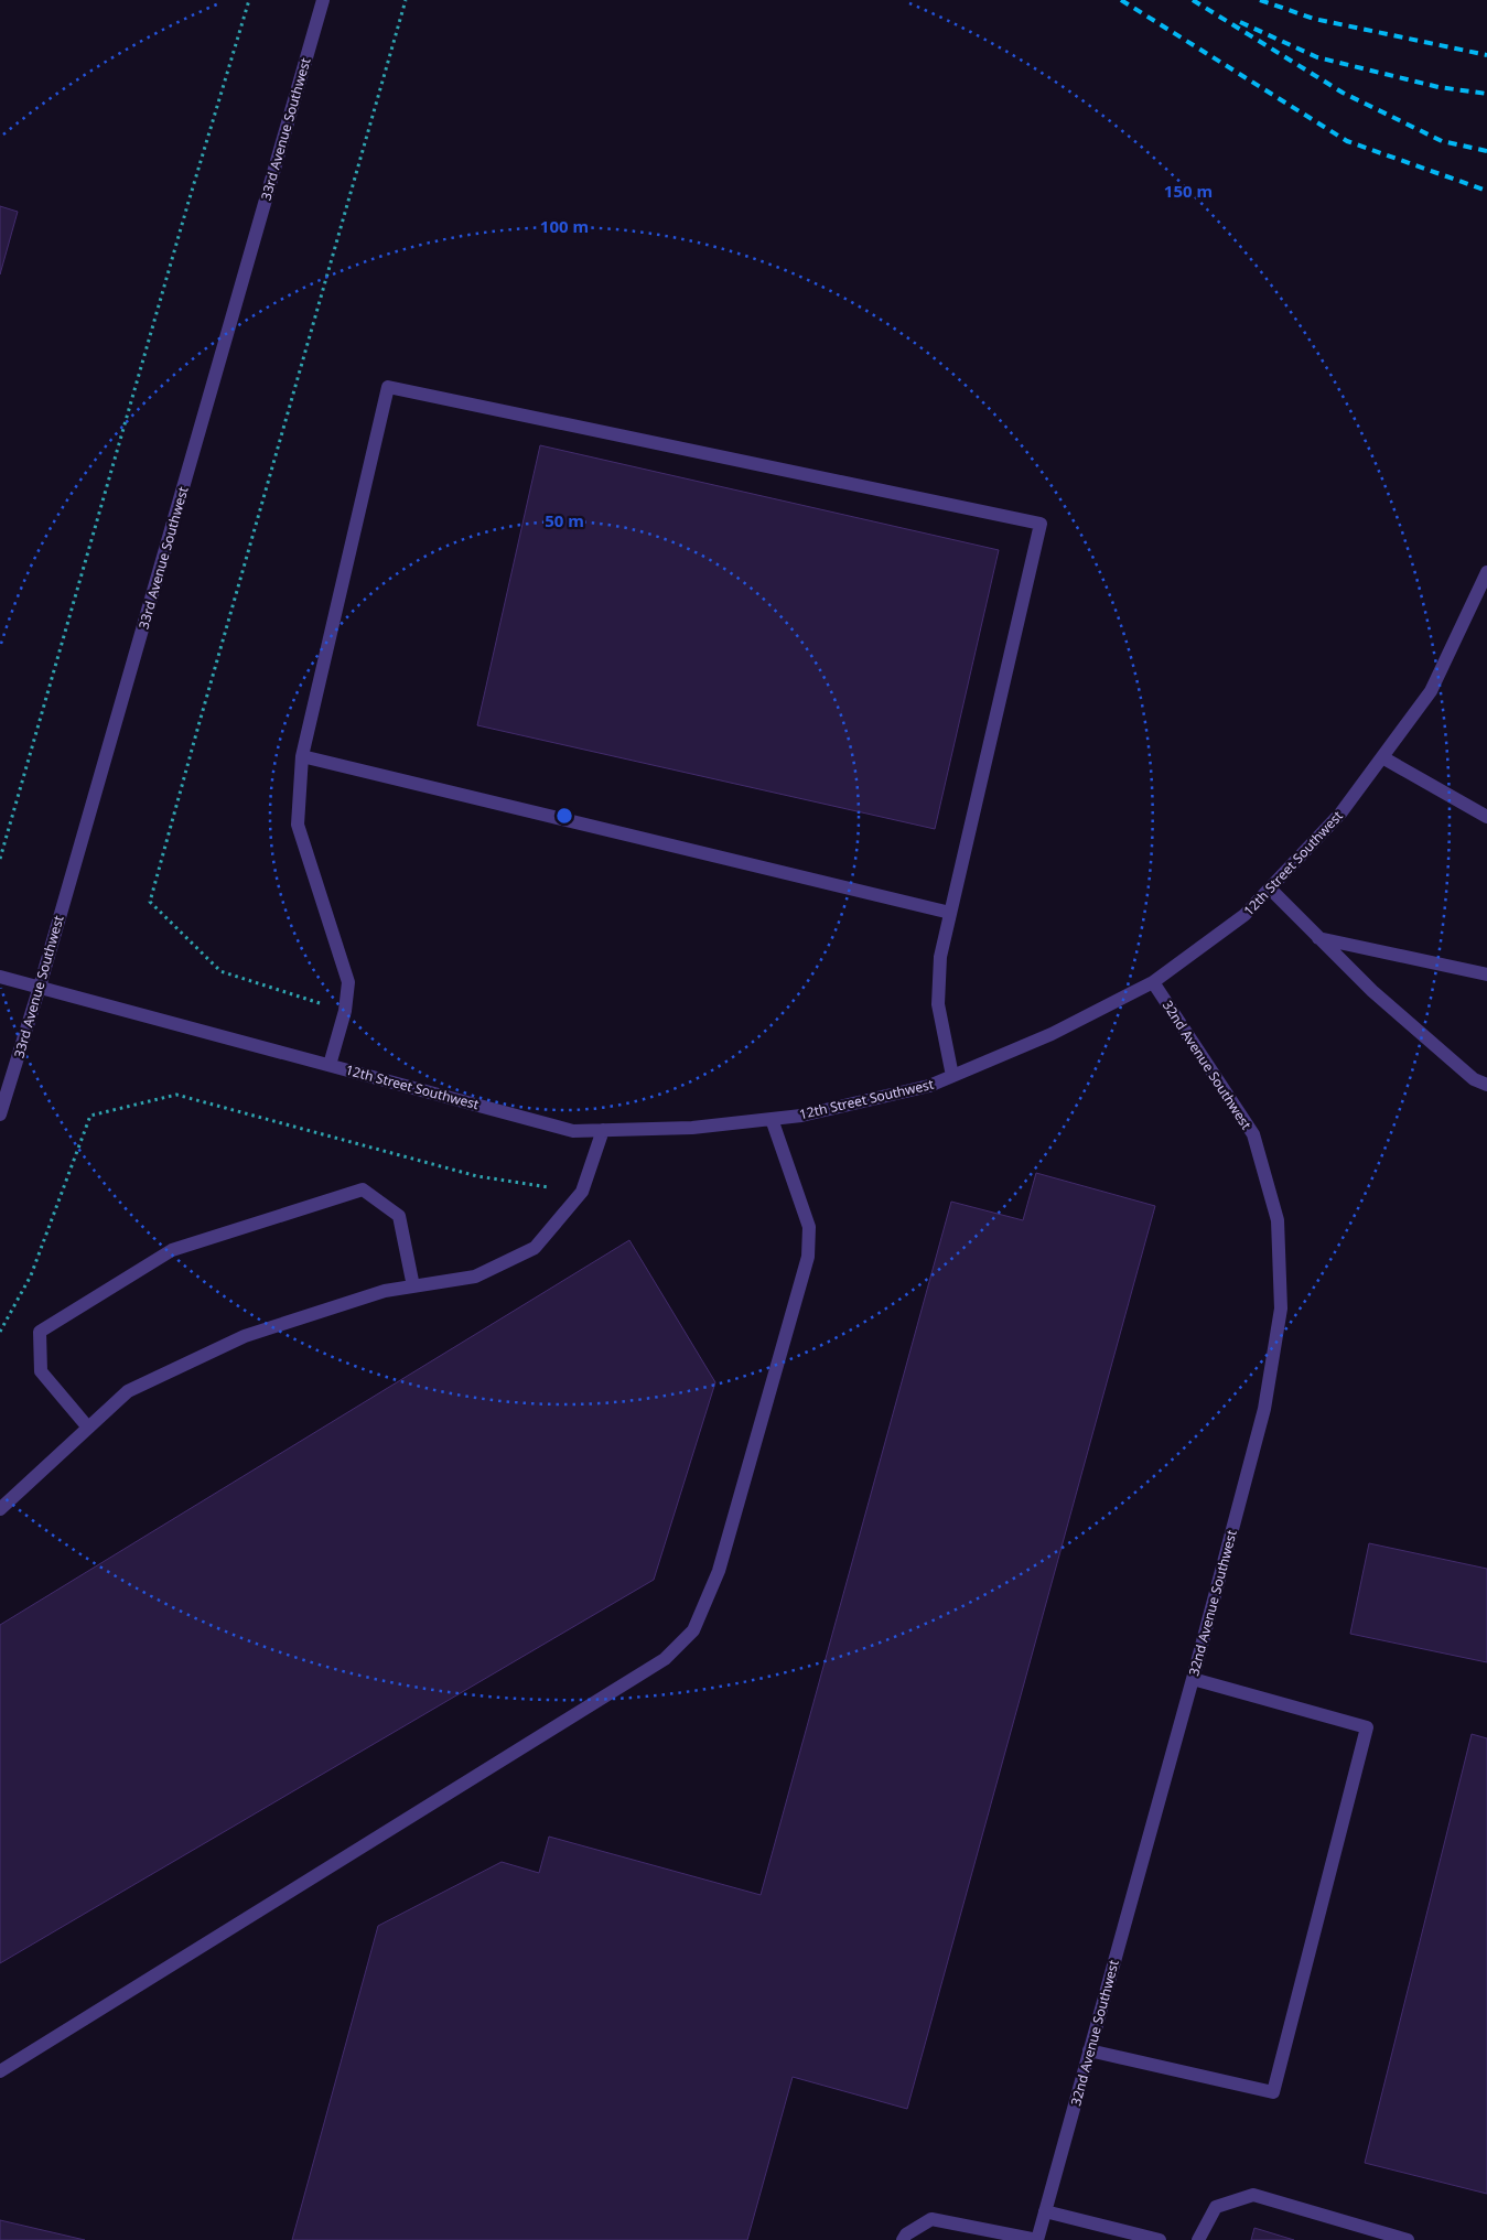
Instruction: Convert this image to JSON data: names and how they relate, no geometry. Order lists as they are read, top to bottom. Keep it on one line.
{"streets":{"street":["33rd Avenue Southwest","12th Street Southwest","32nd Avenue Southwest"]},"crossings":[["33rd Avenue Southwest","12th Street Southwest"],["12th Street Southwest","32nd Avenue Southwest"]],"rings":["150 m","100 m","50 m"]}
